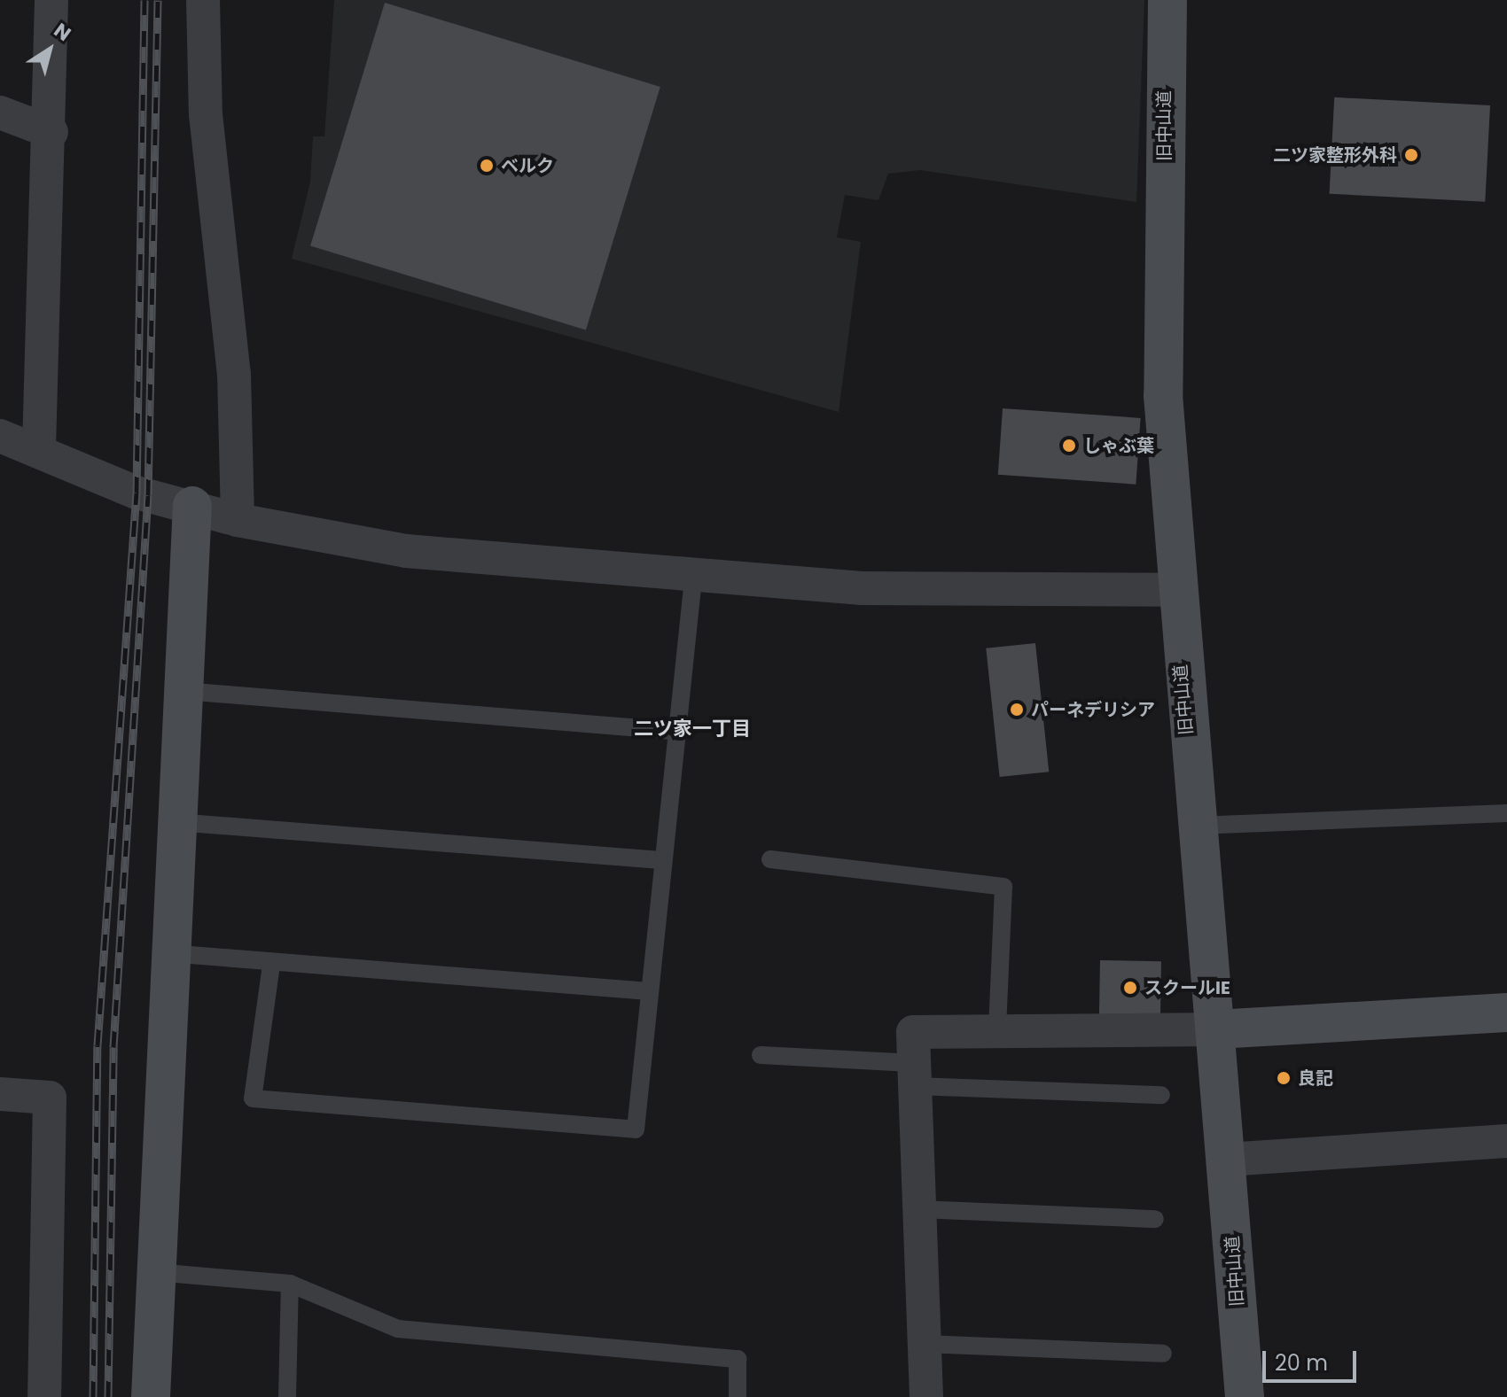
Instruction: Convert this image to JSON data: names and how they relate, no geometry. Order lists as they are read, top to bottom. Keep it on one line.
{"streets":{"main road":["旧中山道"]},"districts":["二ツ家一丁目"],"places":["二ツ家整形外科","ベルク","しゃぶ葉","パーネデリシア","スクールIE","良記"],"scale_bar":"20 m","north":"top right"}
